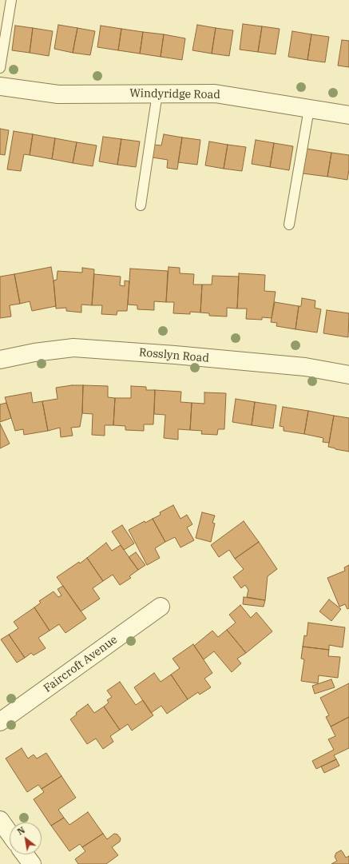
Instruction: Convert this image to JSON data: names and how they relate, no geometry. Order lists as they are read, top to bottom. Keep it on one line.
{"streets":{"street":["Windyridge Road","Rosslyn Road","Faircroft Avenue"]},"north":"top left"}
